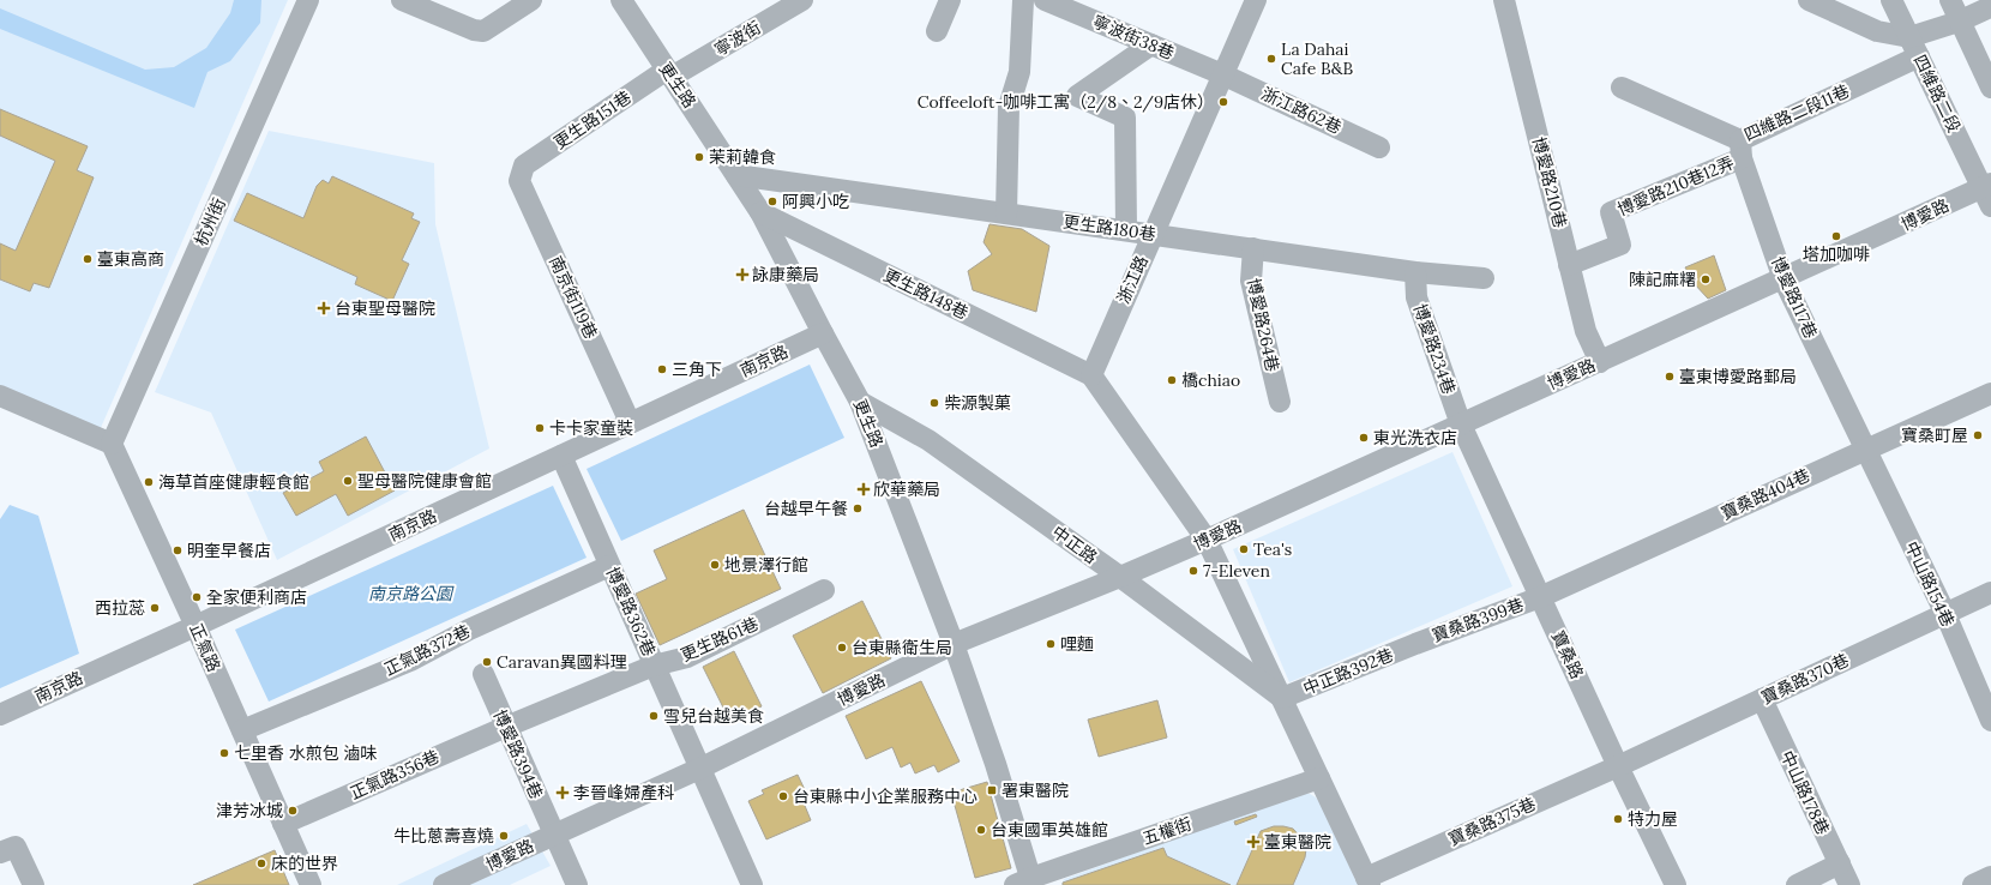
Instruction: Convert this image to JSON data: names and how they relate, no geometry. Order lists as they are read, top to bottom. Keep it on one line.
{"streets":{"street":["寧波街38巷","寧波街","更生路","四維路二段","浙江路62巷","四維路二段11巷","更生路151巷","博愛路210巷","博愛路210巷12弄","博愛路","杭州街","更生路180巷","浙江路","更生路148巷","南京街119巷","博愛路117巷","博愛路264巷","博愛路234巷","南京路","寶桑路404巷","中正路","中山路154巷","博愛路362巷","寶桑路399巷","更生路61巷","正氣路","正氣路372巷","寶桑路","中正路392巷","寶桑路370巷","博愛路394巷","正氣路356巷","中山路178巷","寶桑路375巷","五權街"]},"crossings":[["寧波街38巷","浙江路62巷"],["寧波街38巷","浙江路"],["寧波街","更生路"],["寧波街","更生路151巷"],["更生路","更生路151巷"],["更生路","博愛路"],["更生路","更生路180巷"],["更生路","更生路148巷"],["更生路","南京路"],["更生路","中正路"],["更生路","五權街"],["四維路二段","四維路二段11巷"],["四維路二段","博愛路"],["浙江路62巷","浙江路"],["四維路二段11巷","博愛路210巷12弄"],["四維路二段11巷","博愛路117巷"],["更生路151巷","南京街119巷"],["博愛路210巷","博愛路210巷12弄"],["博愛路210巷","博愛路"],["博愛路210巷12弄","博愛路117巷"],["博愛路","博愛路117巷"],["博愛路","博愛路234巷"],["博愛路","中正路"],["博愛路","博愛路362巷"],["博愛路","寶桑路"],["博愛路","博愛路394巷"],["杭州街","正氣路"],["更生路180巷","浙江路"],["更生路180巷","博愛路264巷"],["更生路180巷","博愛路234巷"],["浙江路","更生路148巷"],["南京街119巷","南京路"],["博愛路117巷","寶桑路404巷"],["博愛路117巷","中山路154巷"],["博愛路234巷","寶桑路"],["南京路","博愛路362巷"],["南京路","正氣路"],["寶桑路404巷","中山路154巷"],["寶桑路404巷","寶桑路399巷"],["寶桑路404巷","寶桑路"],["中正路","中正路392巷"],["中正路","寶桑路375巷"],["中正路","五權街"],["中山路154巷","寶桑路370巷"],["博愛路362巷","更生路61巷"],["博愛路362巷","正氣路372巷"],["寶桑路399巷","寶桑路"],["寶桑路399巷","中正路392巷"],["更生路61巷","博愛路394巷"],["更生路61巷","正氣路356巷"],["正氣路","正氣路372巷"],["正氣路","正氣路356巷"],["寶桑路","寶桑路370巷"],["寶桑路","寶桑路375巷"],["寶桑路370巷","中山路178巷"],["寶桑路370巷","寶桑路375巷"],["博愛路394巷","正氣路356巷"]],"parks":["南京路公園"],"places":{"other":["La Dahai Cafe B&B","Coffeeloft-咖啡工寓（2/8、2/9店休）","茉莉韓食","阿興小吃","塔加咖啡","臺東高商","陳記麻糬","三角下","臺東博愛路郵局","橋chiao","柴源製菓","卡卡家童裝","寶桑町屋","東光洗衣店","聖母醫院健康會館","海草首座健康輕食館","台越早午餐","Tea's","明奎早餐店","地景澤行館","7-Eleven","全家便利商店","西拉蕊","哩麵","台東縣衛生局","Caravan異國料理","雪兒台越美食","七里香 水煎包 滷味","台東縣中小企業服務中心","津芳冰城","特力屋","台東國軍英雄館","牛比蔥壽喜燒","床的世界"],"health":["詠康藥局","台東聖母醫院","欣華藥局","李晉峰婦產科","臺東醫院"],"transit":["署東醫院"]}}
